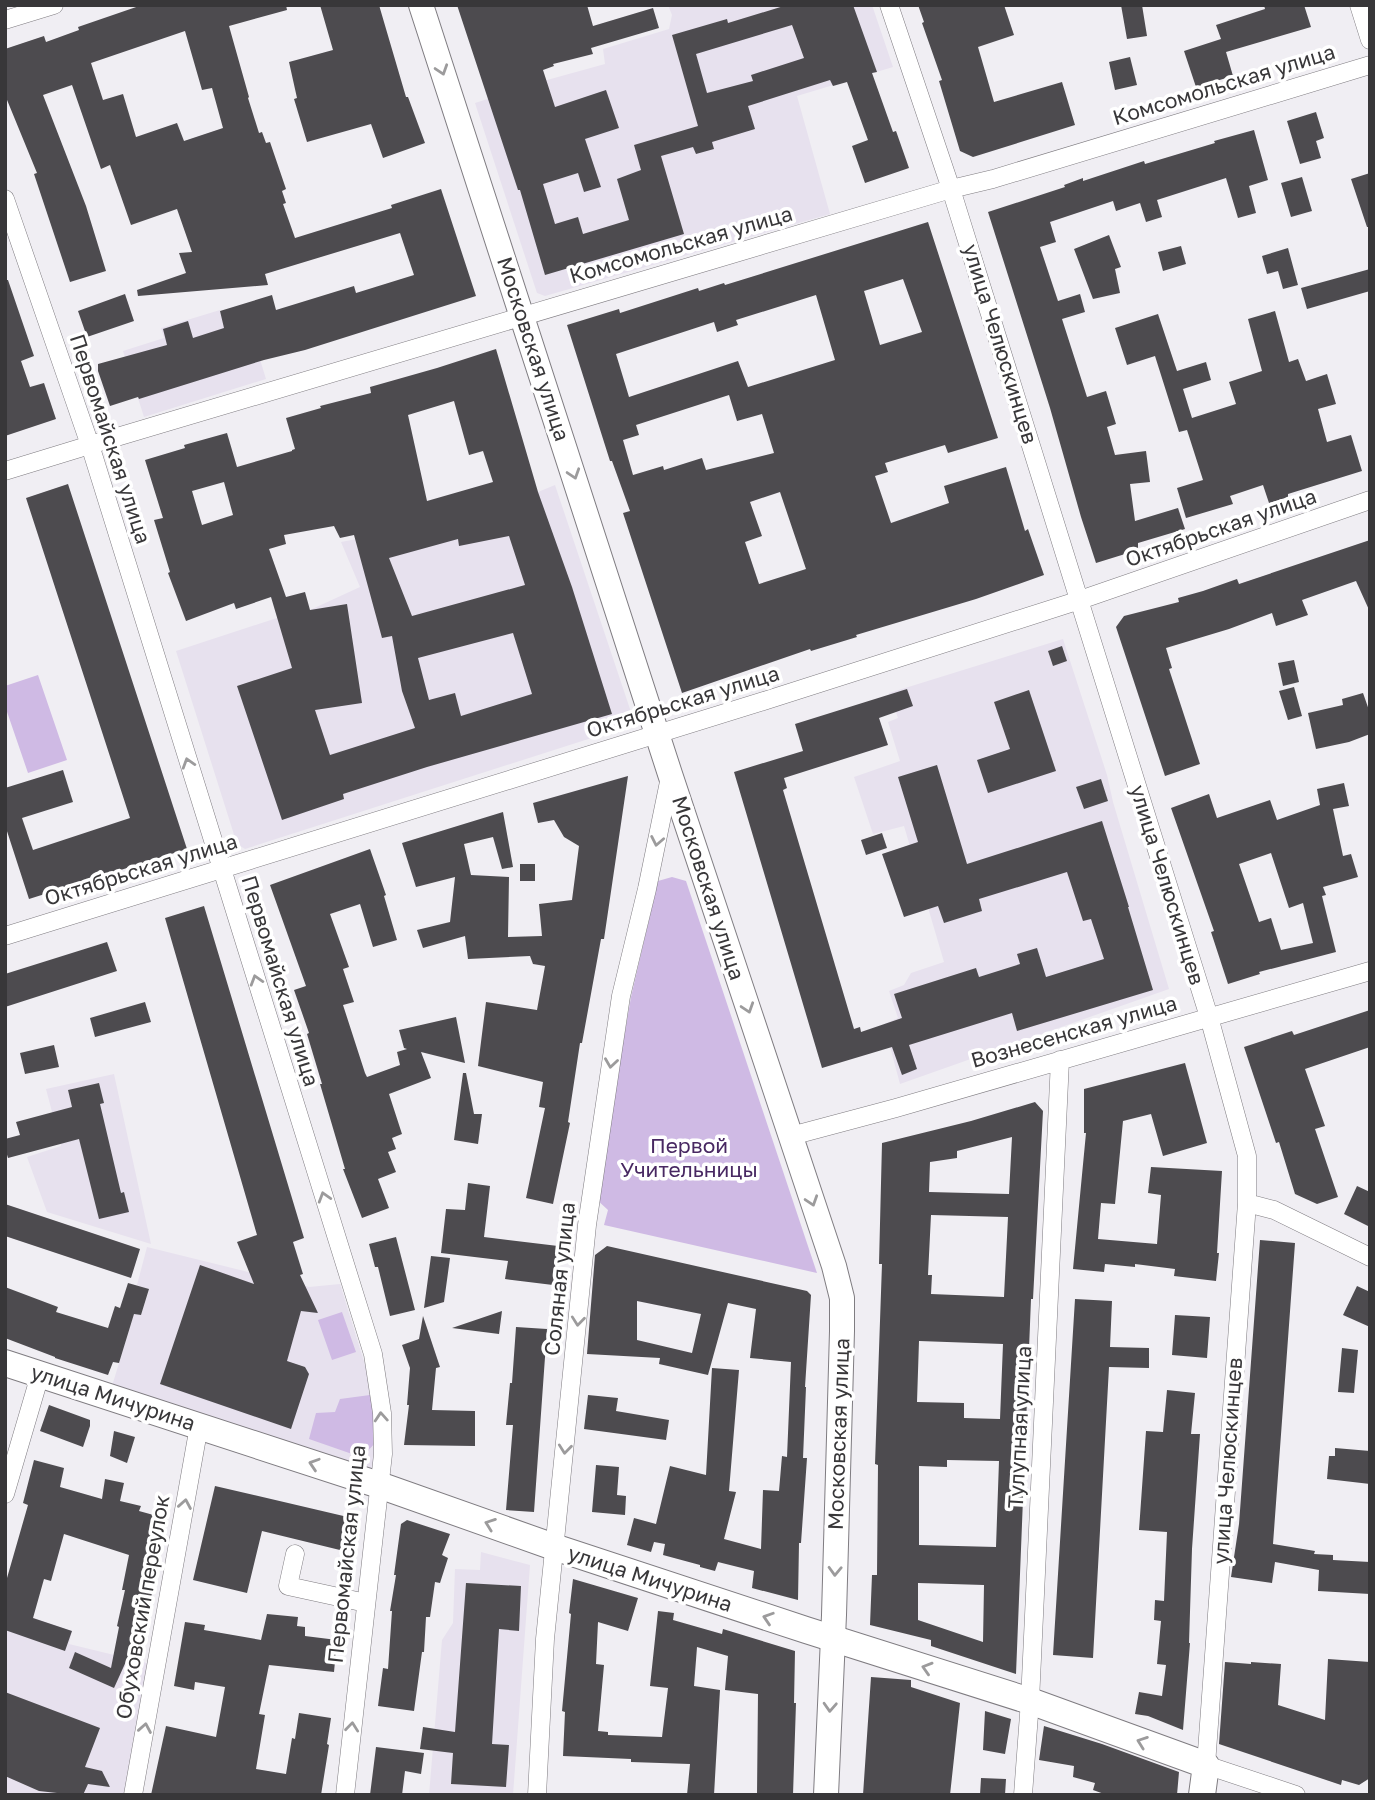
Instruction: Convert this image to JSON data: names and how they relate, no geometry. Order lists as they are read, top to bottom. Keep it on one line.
{"streets":{"main road":["улица Челюскинцев","Московская улица","улица Мичурина"],"street":["Комсомольская улица","Первомайская улица","Октябрьская улица","Вознесенская улица","Соляная улица","Тулупная улица","Обуховский переулок"]},"crossings":[["Комсомольская улица","улица Челюскинцев"],["Комсомольская улица","Московская улица"],["Комсомольская улица","Первомайская улица"],["улица Челюскинцев","Октябрьская улица"],["улица Челюскинцев","Вознесенская улица"],["улица Челюскинцев","улица Мичурина"],["Московская улица","Октябрьская улица"],["Московская улица","Вознесенская улица"],["Московская улица","Соляная улица"],["Московская улица","улица Мичурина"],["Первомайская улица","Октябрьская улица"],["Первомайская улица","улица Мичурина"],["Вознесенская улица","Тулупная улица"],["Соляная улица","улица Мичурина"],["улица Мичурина","Тулупная улица"],["улица Мичурина","Обуховский переулок"]],"one_way":["Московская улица","Первомайская улица","Соляная улица","улица Мичурина","Обуховский переулок"],"parks":["Первой Учительницы"]}
